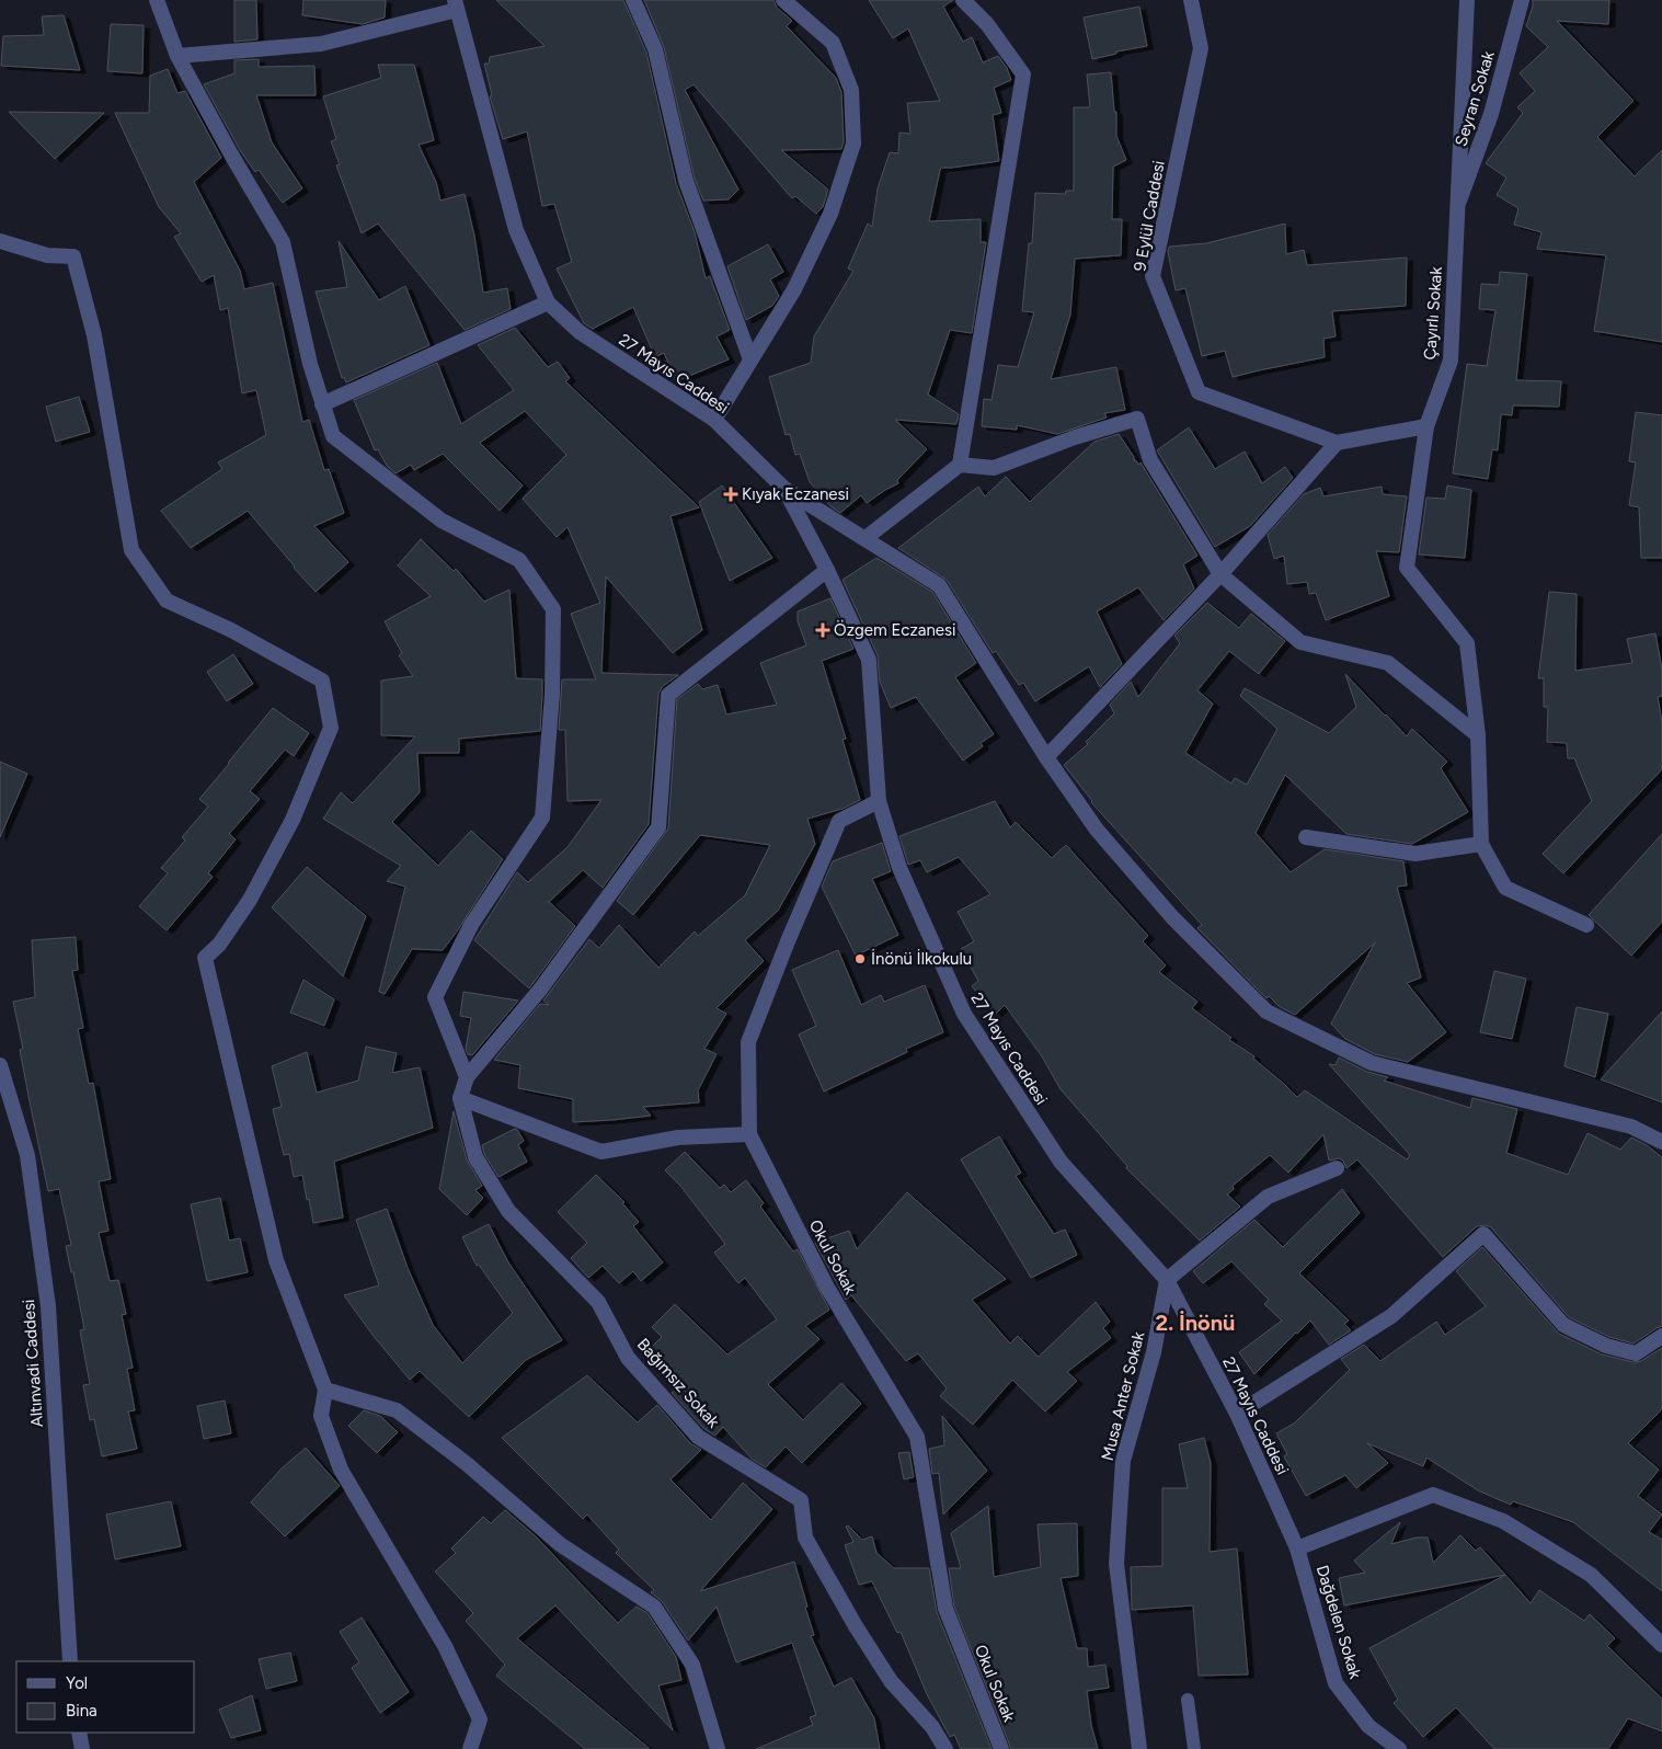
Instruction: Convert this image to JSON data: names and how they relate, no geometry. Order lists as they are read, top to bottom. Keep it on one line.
{"streets":{"street":["Seyran Sokak","9 Eylül Caddesi","Çayırlı Sokak","27 Mayıs Caddesi","Okul Sokak","Altınvadi Caddesi","Bağımsız Sokak","Musa Anter Sokak","Dağdelen Sokak"]},"crossings":[["Seyran Sokak","Çayırlı Sokak"],["27 Mayıs Caddesi","Okul Sokak"],["27 Mayıs Caddesi","Musa Anter Sokak"],["27 Mayıs Caddesi","Dağdelen Sokak"]],"districts":["2. İnönü"],"places":{"health":["Kıyak Eczanesi","Özgem Eczanesi"],"other":["İnönü İlkokulu"]},"legend":["Yol","Bina"]}
